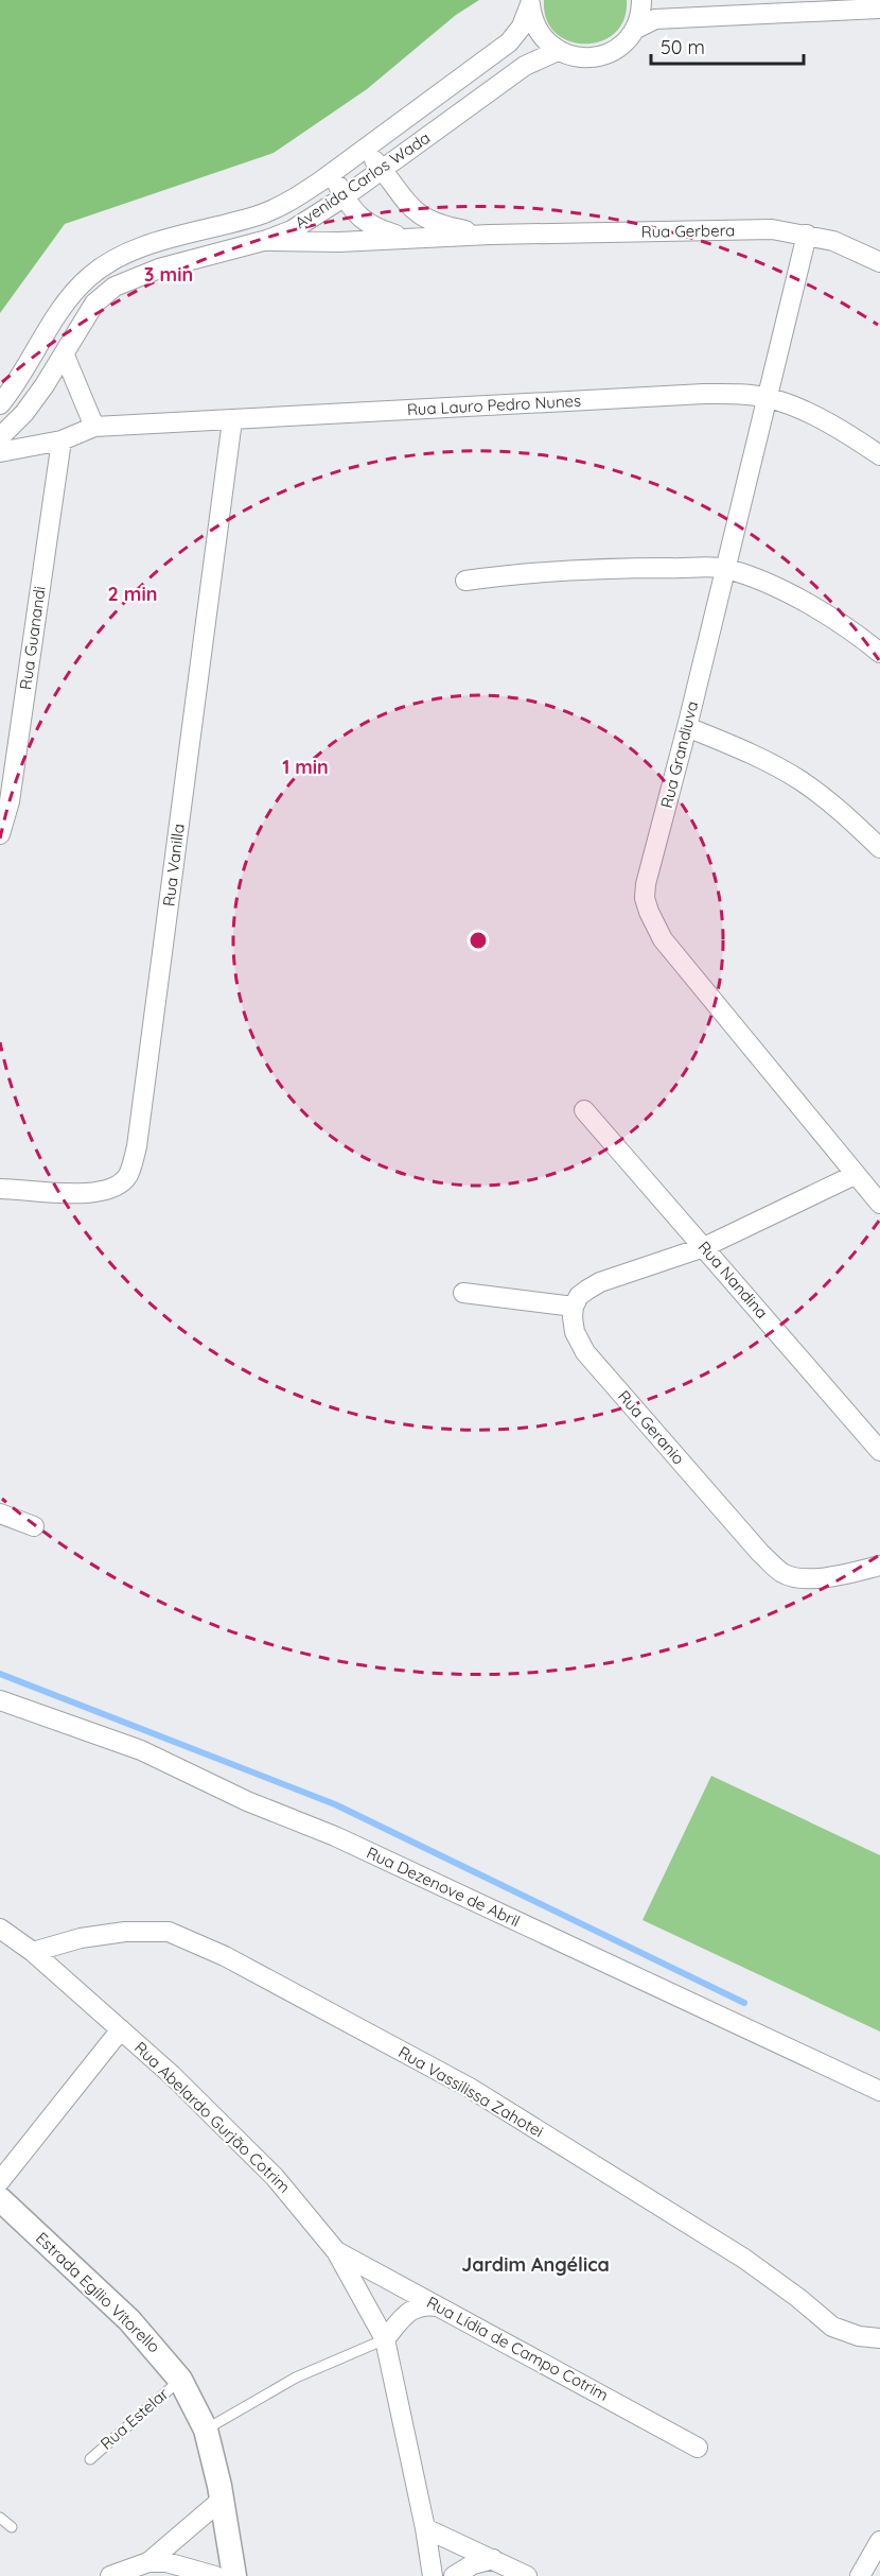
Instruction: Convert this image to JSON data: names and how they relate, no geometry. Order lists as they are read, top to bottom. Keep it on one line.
{"streets":{"street":["Avenida Carlos Wada","Rua Gerbera","Rua Lauro Pedro Nunes","Rua Guanandi","Rua Grandiuva","Rua Vanilla","Rua Nandina","Rua Geranio","Rua Dezenove de Abril","Rua Vassilissa Zahotei","Rua Abelardo Gurjão Cotrim","Estrada Egílio Vitorello","Rua Lídia de Campo Cotrim"],"lane":["Rua Estelar"]},"crossings":[["Avenida Carlos Wada","Rua Gerbera"],["Rua Gerbera","Rua Grandiuva"],["Rua Lauro Pedro Nunes","Rua Guanandi"],["Rua Lauro Pedro Nunes","Rua Grandiuva"],["Rua Lauro Pedro Nunes","Rua Vanilla"],["Rua Vassilissa Zahotei","Rua Abelardo Gurjão Cotrim"],["Rua Abelardo Gurjão Cotrim","Rua Lídia de Campo Cotrim"],["Estrada Egílio Vitorello","Rua Estelar"]],"districts":["Jardim Angélica"],"scale_bar":"50 m","rings":["3 min","2 min","1 min"]}
